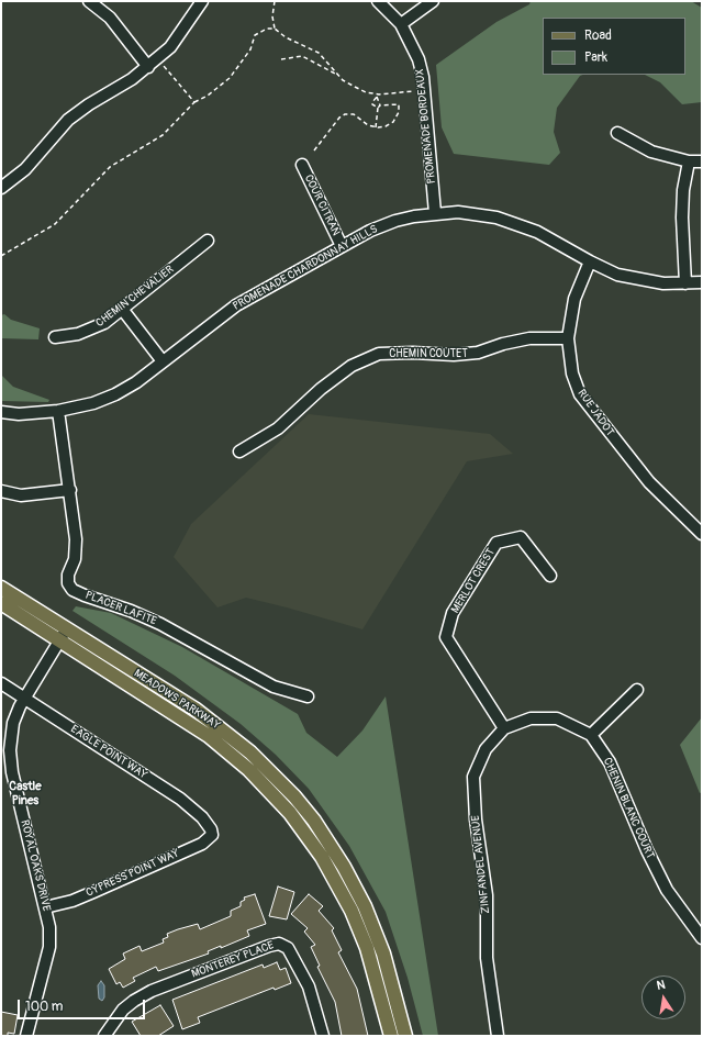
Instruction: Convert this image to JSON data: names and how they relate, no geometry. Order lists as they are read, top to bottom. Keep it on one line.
{"streets":{"main road":["MEADOWS PARKWAY"],"street":["PROMENADE BORDEAUX","COUR CITRAN","PROMENADE CHARDONNAY HILLS","CHEMIN CHEVALIER","CHEMIN COUTET","RUE JADOT","MERLOT CREST","PLACER LAFITE","EAGLE POINT WAY","CHENIN BLANC COURT","ZINFANDEL AVENUE","ROYAL OAKS DRIVE","CYPRESS POINT WAY","MONTEREY PLACE"]},"crossings":[["PROMENADE BORDEAUX","PROMENADE CHARDONNAY HILLS"],["COUR CITRAN","PROMENADE CHARDONNAY HILLS"],["PROMENADE CHARDONNAY HILLS","RUE JADOT"],["PROMENADE CHARDONNAY HILLS","PLACER LAFITE"],["CHEMIN COUTET","RUE JADOT"],["MERLOT CREST","CHENIN BLANC COURT"],["MERLOT CREST","ZINFANDEL AVENUE"],["MEADOWS PARKWAY","ROYAL OAKS DRIVE"],["EAGLE POINT WAY","ROYAL OAKS DRIVE"],["EAGLE POINT WAY","CYPRESS POINT WAY"],["CHENIN BLANC COURT","ZINFANDEL AVENUE"],["ROYAL OAKS DRIVE","CYPRESS POINT WAY"]],"districts":["Castle Pines"],"legend":["Road","Park"],"scale_bar":"100 m","north":"top"}
